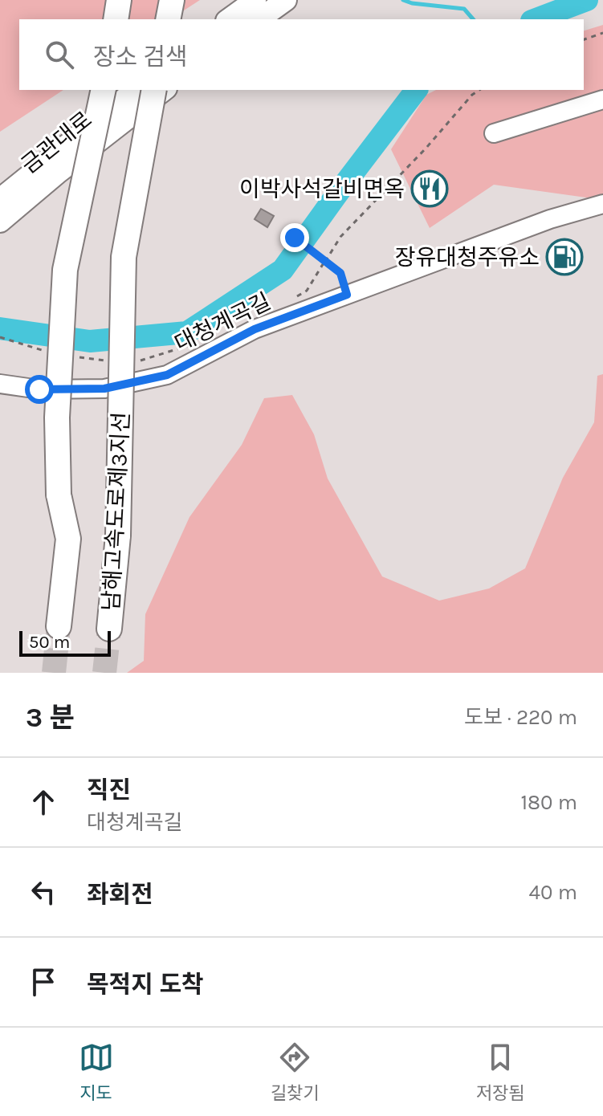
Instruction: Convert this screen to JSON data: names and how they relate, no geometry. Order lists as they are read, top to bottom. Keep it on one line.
{"streets":{"highway":["남해고속도로제3지선"],"main road":["금관대로"],"street":["대청계곡길"]},"places":{"restaurant":["이박사석갈비면옥"],"fuel station":["장유대청주유소"]},"scale_bar":"50 m","page":{"search":"장소 검색","scale":"50 m","heading":["3 분","도보 · 220 m"],"list":[["직진","대청계곡길","180 m"],["좌회전","40 m"],"목적지 도착"],"nav":["지도","길찾기","저장됨"]}}
